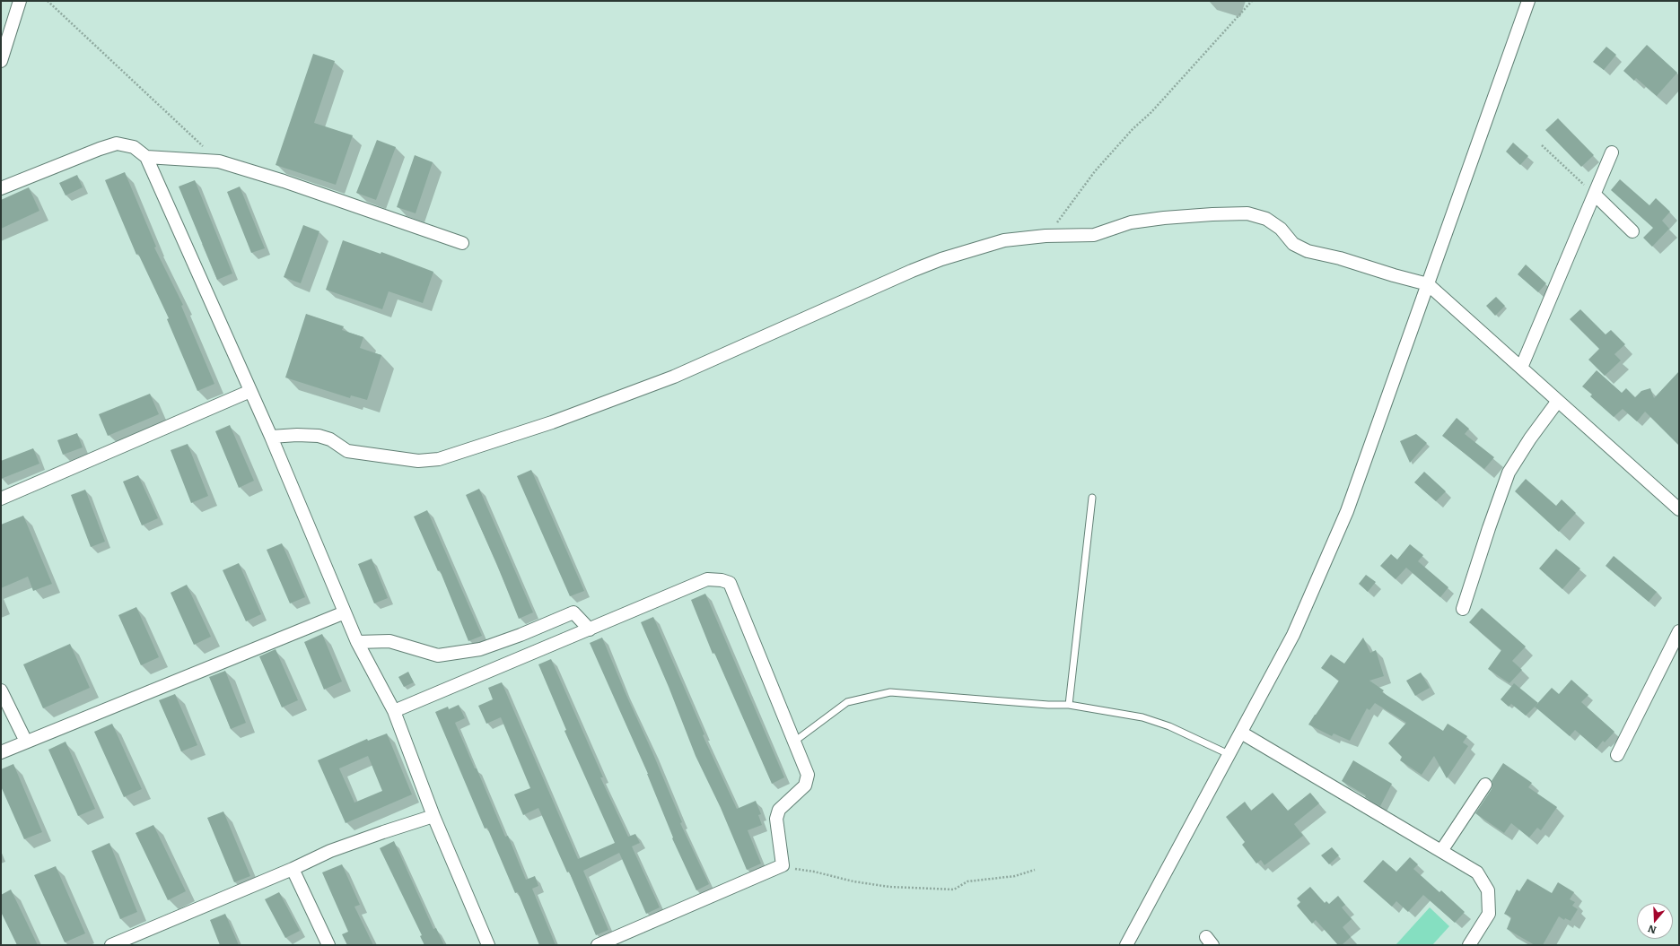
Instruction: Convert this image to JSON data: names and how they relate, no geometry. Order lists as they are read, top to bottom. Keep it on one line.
{"north":"bottom"}
